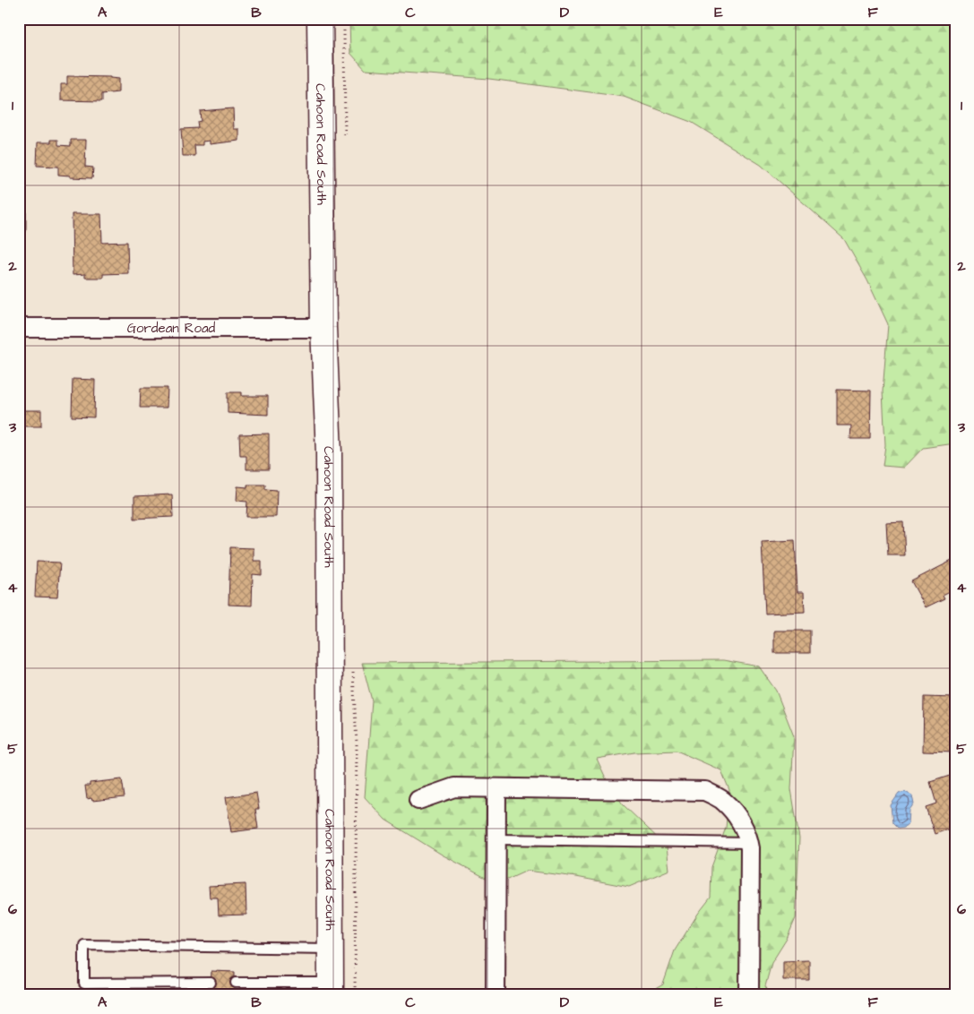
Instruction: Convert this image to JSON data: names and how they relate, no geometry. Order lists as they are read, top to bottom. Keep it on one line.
{"streets":{"main road":["Cahoon Road South"],"street":["Gordean Road"]},"crossings":[["Cahoon Road South","Gordean Road"]],"grid":{"columns":["A","B","C","D","E","F"],"rows":["1","2","3","4","5","6"]}}
